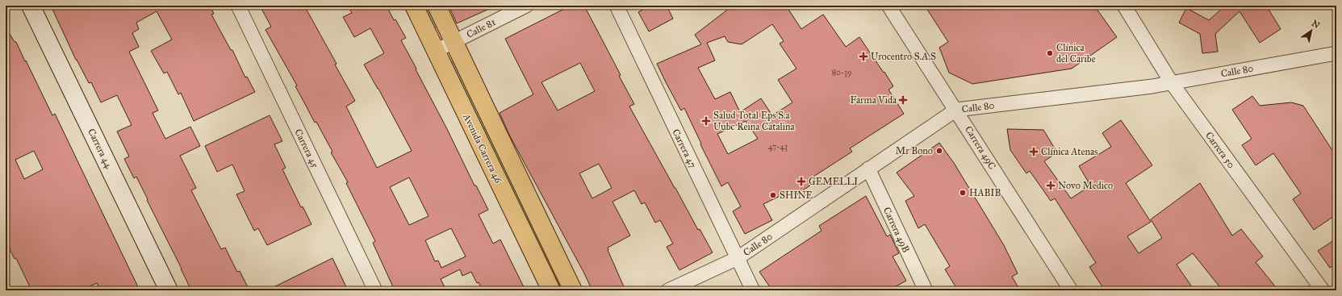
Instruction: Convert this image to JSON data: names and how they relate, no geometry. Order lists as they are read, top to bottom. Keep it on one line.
{"streets":{"main road":["Avenida Carrera 46"],"street":["Calle 81","Calle 80","Carrera 49C","Carrera 44","Carrera 45","Carrera 47","Carrera 50","Carrera 49B"]},"crossings":[["Calle 81","Avenida Carrera 46"],["Calle 80","Carrera 49C"],["Calle 80","Carrera 47"],["Calle 80","Carrera 50"],["Calle 80","Carrera 49B"]],"places":{"other":["Clínica del Caribe","Mr Bono","HABIB","SHINE"],"health":["Urocentro S.A.S","Farma Vida","Salud Total Eps S.a Uubc Reina Catalina","Clínica Atenas","GEMELLI","Novo Medico"]},"house_numbers":["80-39","47-43"],"north":"top right"}
